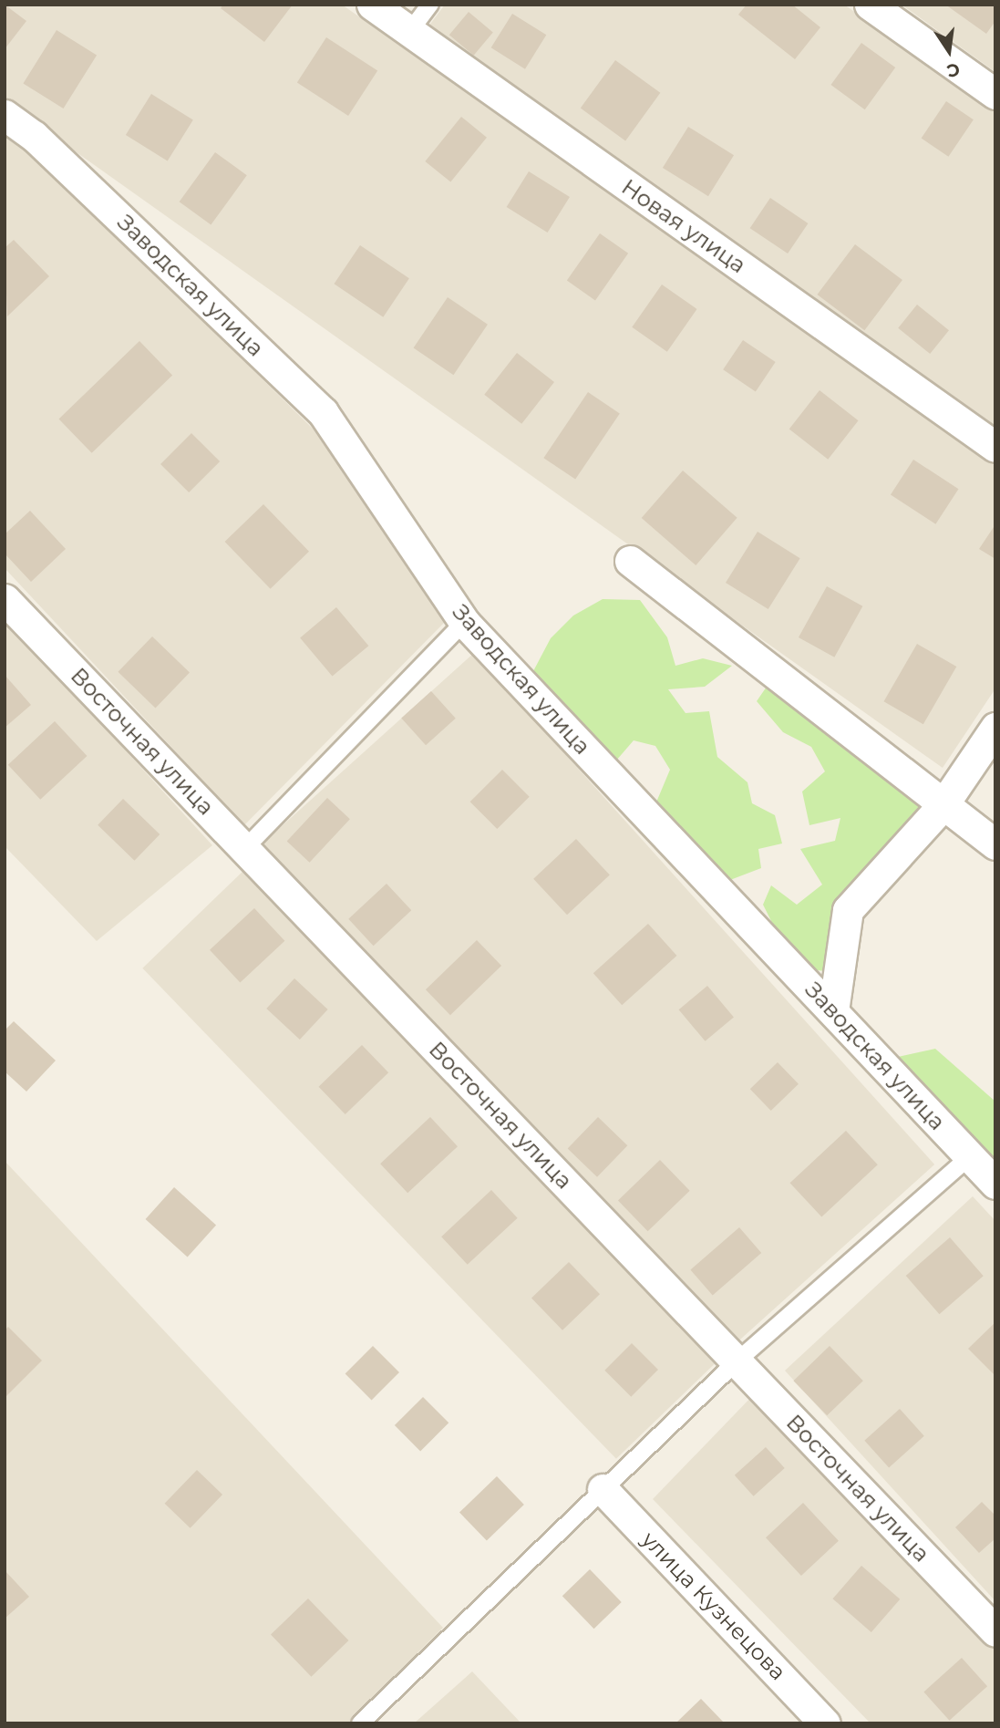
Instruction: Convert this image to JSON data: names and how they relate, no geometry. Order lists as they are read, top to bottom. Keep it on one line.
{"streets":{"street":["Новая улица","Заводская улица","Восточная улица","улица Кузнецова"]},"north":"bottom"}
